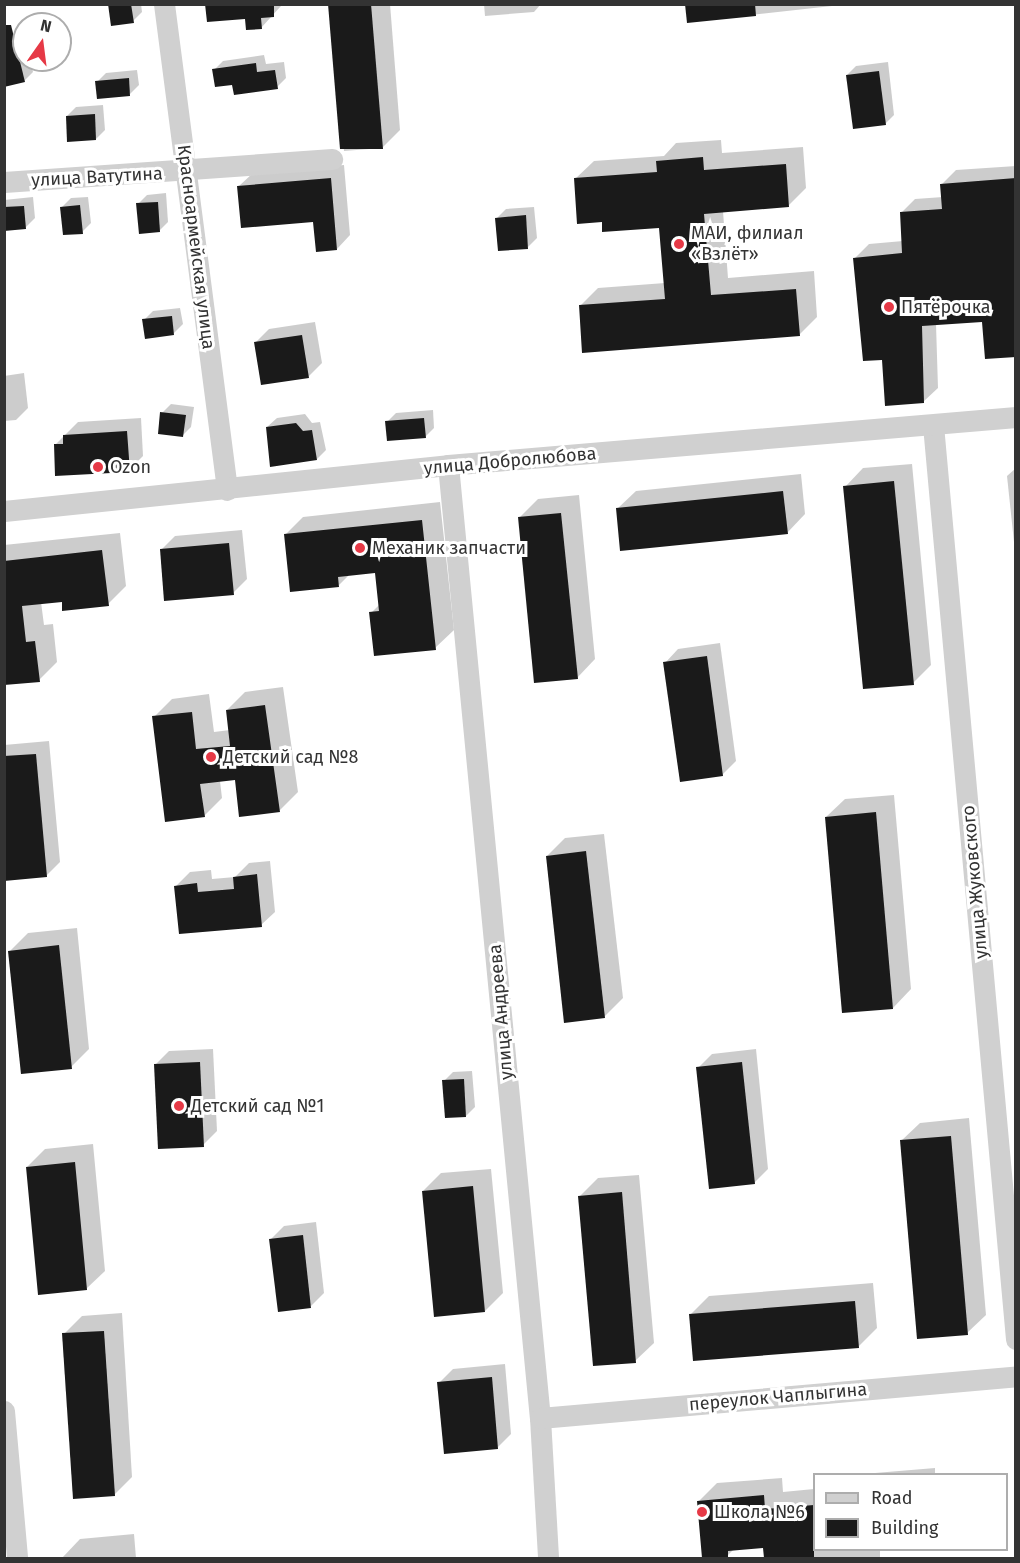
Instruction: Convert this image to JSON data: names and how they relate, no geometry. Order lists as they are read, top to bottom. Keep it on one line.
{"streets":{"street":["улица Ватутина","Красноармейская улица","улица Добролюбова","улица Жуковского","улица Андреева","переулок Чаплыгина"]},"crossings":[["улица Ватутина","Красноармейская улица"],["Красноармейская улица","улица Добролюбова"],["улица Добролюбова","улица Жуковского"],["улица Добролюбова","улица Андреева"],["улица Андреева","переулок Чаплыгина"]],"places":["МАИ, филиал «Взлёт»","Пятёрочка","Ozon","Механик запчасти","Детский сад №8","Детский сад №1","Школа №6"],"legend":["Road","Building"],"north":"top"}
